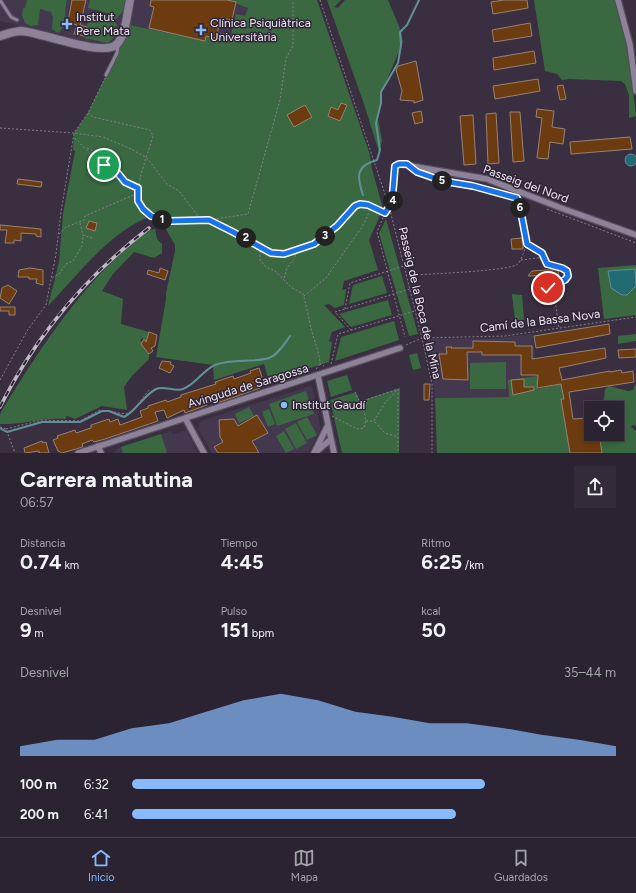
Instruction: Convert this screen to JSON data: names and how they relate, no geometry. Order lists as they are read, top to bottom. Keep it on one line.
{"streets":{"street":["Passeig del Nord","Avinguda de Saragossa"],"path":["Passeig de la Boca de la Mina","Camí de la Bassa Nova"]},"crossings":[["Passeig de la Boca de la Mina","Camí de la Bassa Nova"]],"places":{"health":["Institut Pere Mata","Clínica Psiquiàtrica Universitària"],"other":["Institut Gaudí"]},"page":{"pins":["5","4","6","1","3","2"],"heading":["Carrera matutina","06:57"],"stats":[["Distancia","0.74 km"],["Tiempo","4:45"],["Ritmo","6:25 /km"],["Desnivel","9 m"],["Pulso","151 bpm"],["kcal","50"]],"chart":["Desnivel","35–44 m"],"list":[{"name":"100 m","note":"6:32"},{"name":"200 m","note":"6:41"}],"tabs":["Inicio","Mapa","Guardados"]}}
